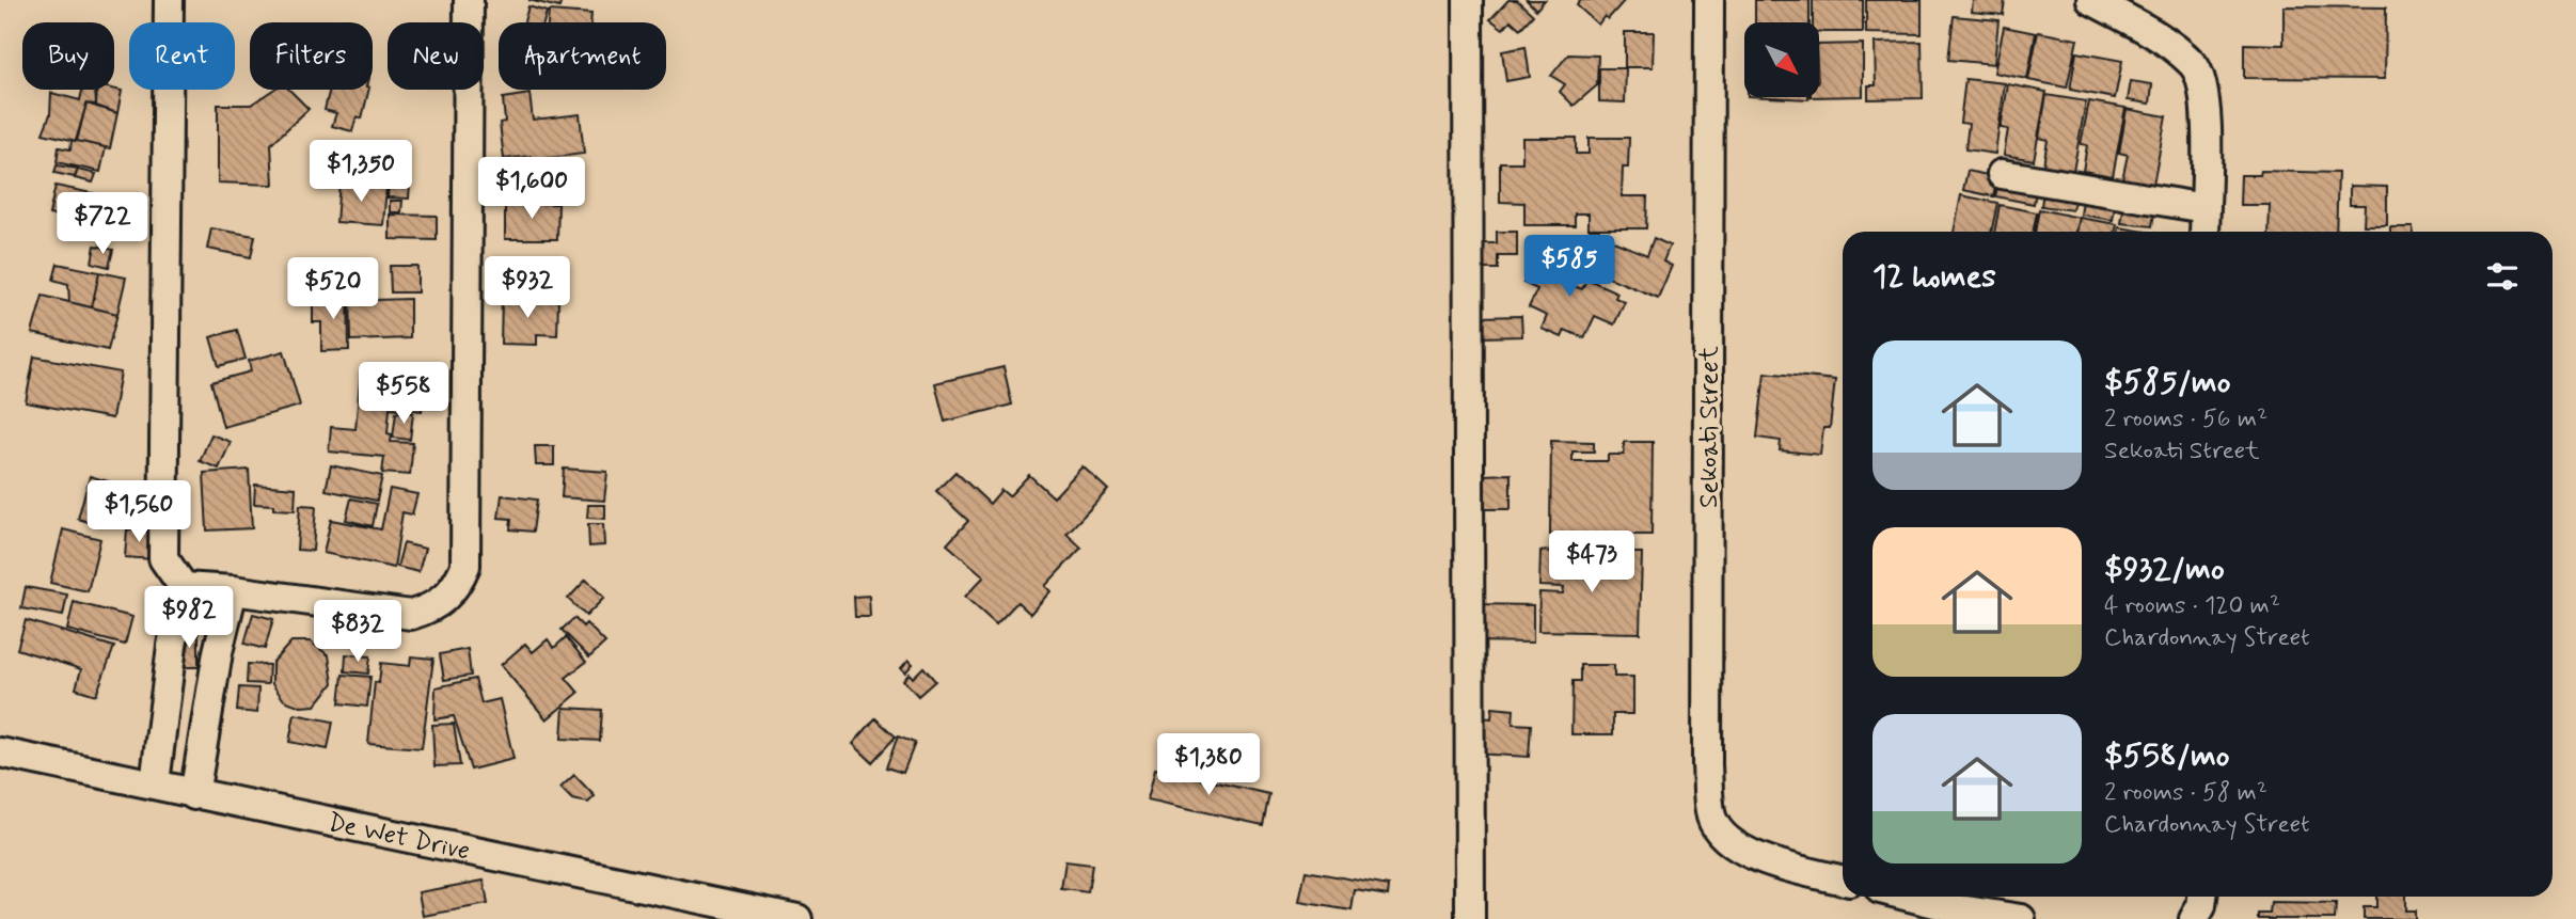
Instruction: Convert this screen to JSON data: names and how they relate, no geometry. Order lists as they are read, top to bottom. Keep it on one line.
{"streets":{"street":["Sekoati Street","De Wet Drive"]},"north":"bottom right","page":{"chip":["Buy","Rent","Filters","New","Apartment"],"price":["$1,350","$1,600","$722","$585","$932","$520","$558","$1,560","$473","$982","$832","$1,380"],"heading":"12 homes","list":[{"name":"$585/mo","note":"2 rooms · 56 m² · Sekoati Street"},{"name":"$932/mo","note":"4 rooms · 120 m² · Chardonnay Street"},{"name":"$558/mo","note":"2 rooms · 58 m² · Chardonnay Street"}]}}
